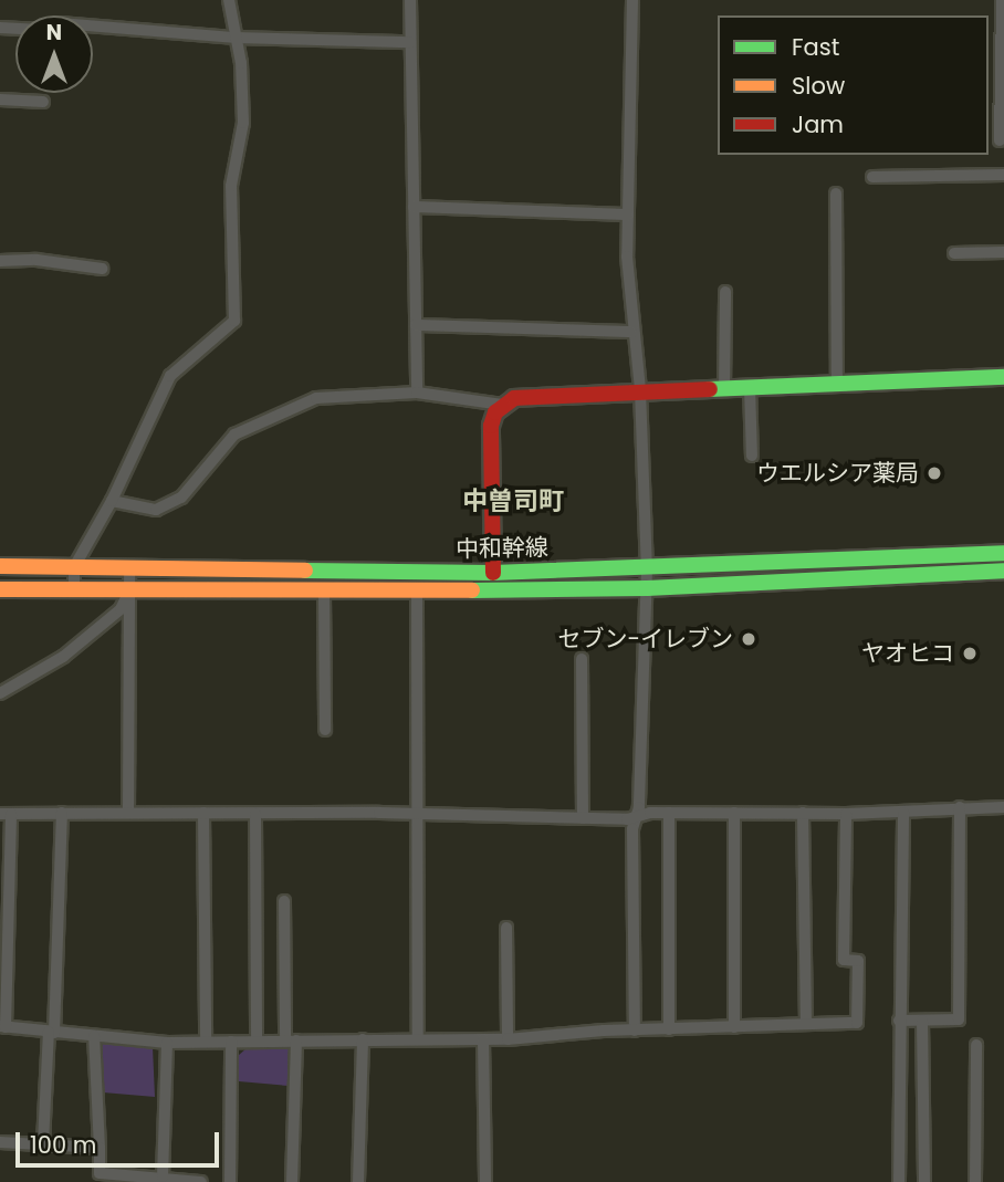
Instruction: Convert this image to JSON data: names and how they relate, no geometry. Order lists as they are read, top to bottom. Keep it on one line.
{"streets":{"main road":["中和幹線"]},"districts":["中曽司町"],"places":["ウエルシア薬局","セブン-イレブン","ヤオヒコ"],"legend":["Fast","Slow","Jam"],"scale_bar":"100 m","north":"top"}
